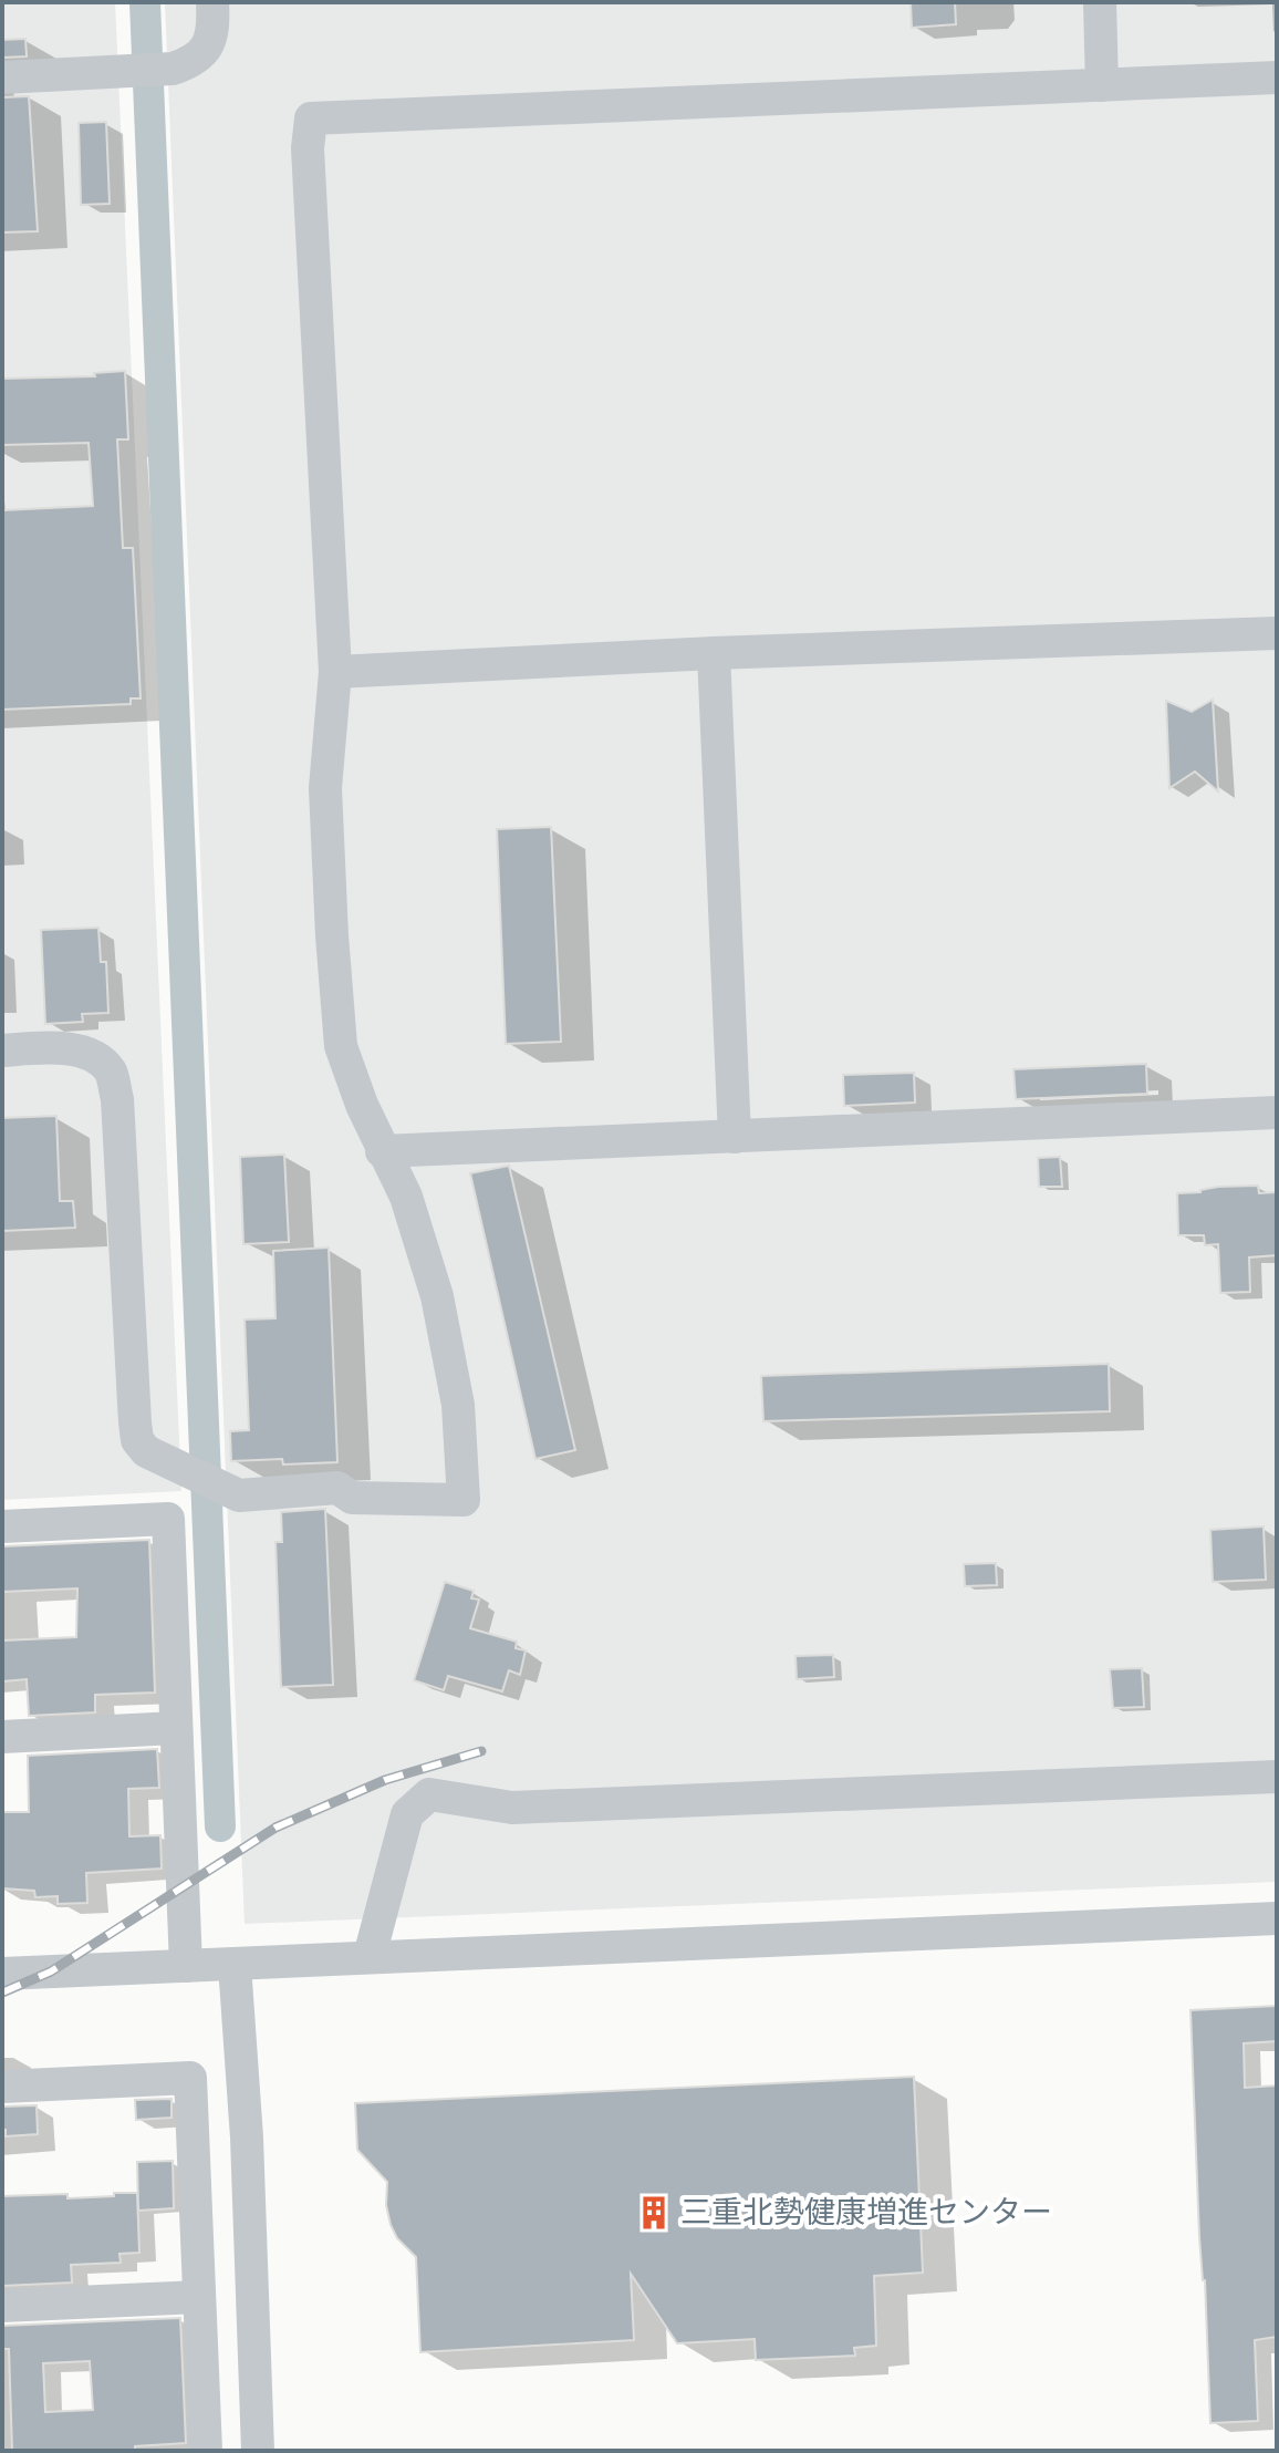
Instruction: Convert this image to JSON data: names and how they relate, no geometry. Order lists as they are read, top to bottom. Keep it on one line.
{"places":{"building":["三重北勢健康増進センター"]}}
